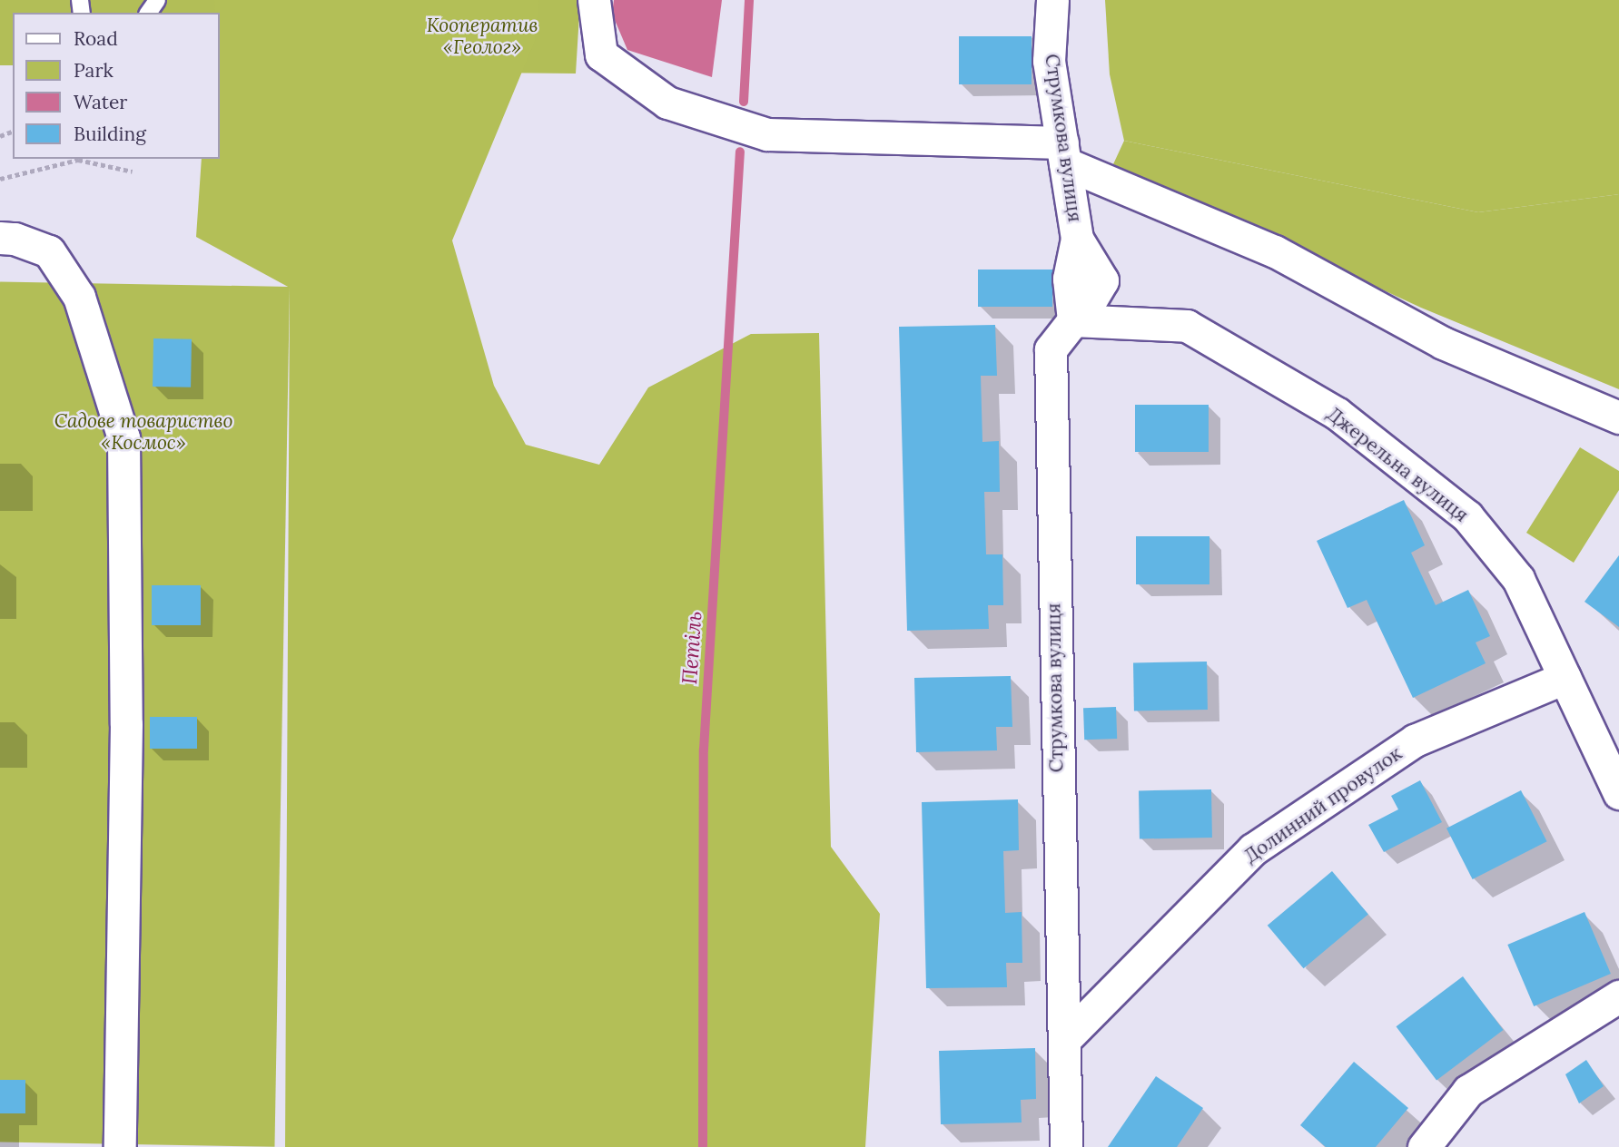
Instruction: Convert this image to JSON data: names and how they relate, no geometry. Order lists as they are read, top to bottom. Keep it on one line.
{"streets":{"street":["Струмкова вулиця","Джерельна вулиця","Долинний провулок"]},"crossings":[["Струмкова вулиця","Джерельна вулиця"],["Струмкова вулиця","Долинний провулок"],["Джерельна вулиця","Долинний провулок"]],"water":["Петіль"],"parks":["Кооператив «Геолог»","Садове товариство «Космос»"],"legend":["Road","Park","Water","Building"]}
